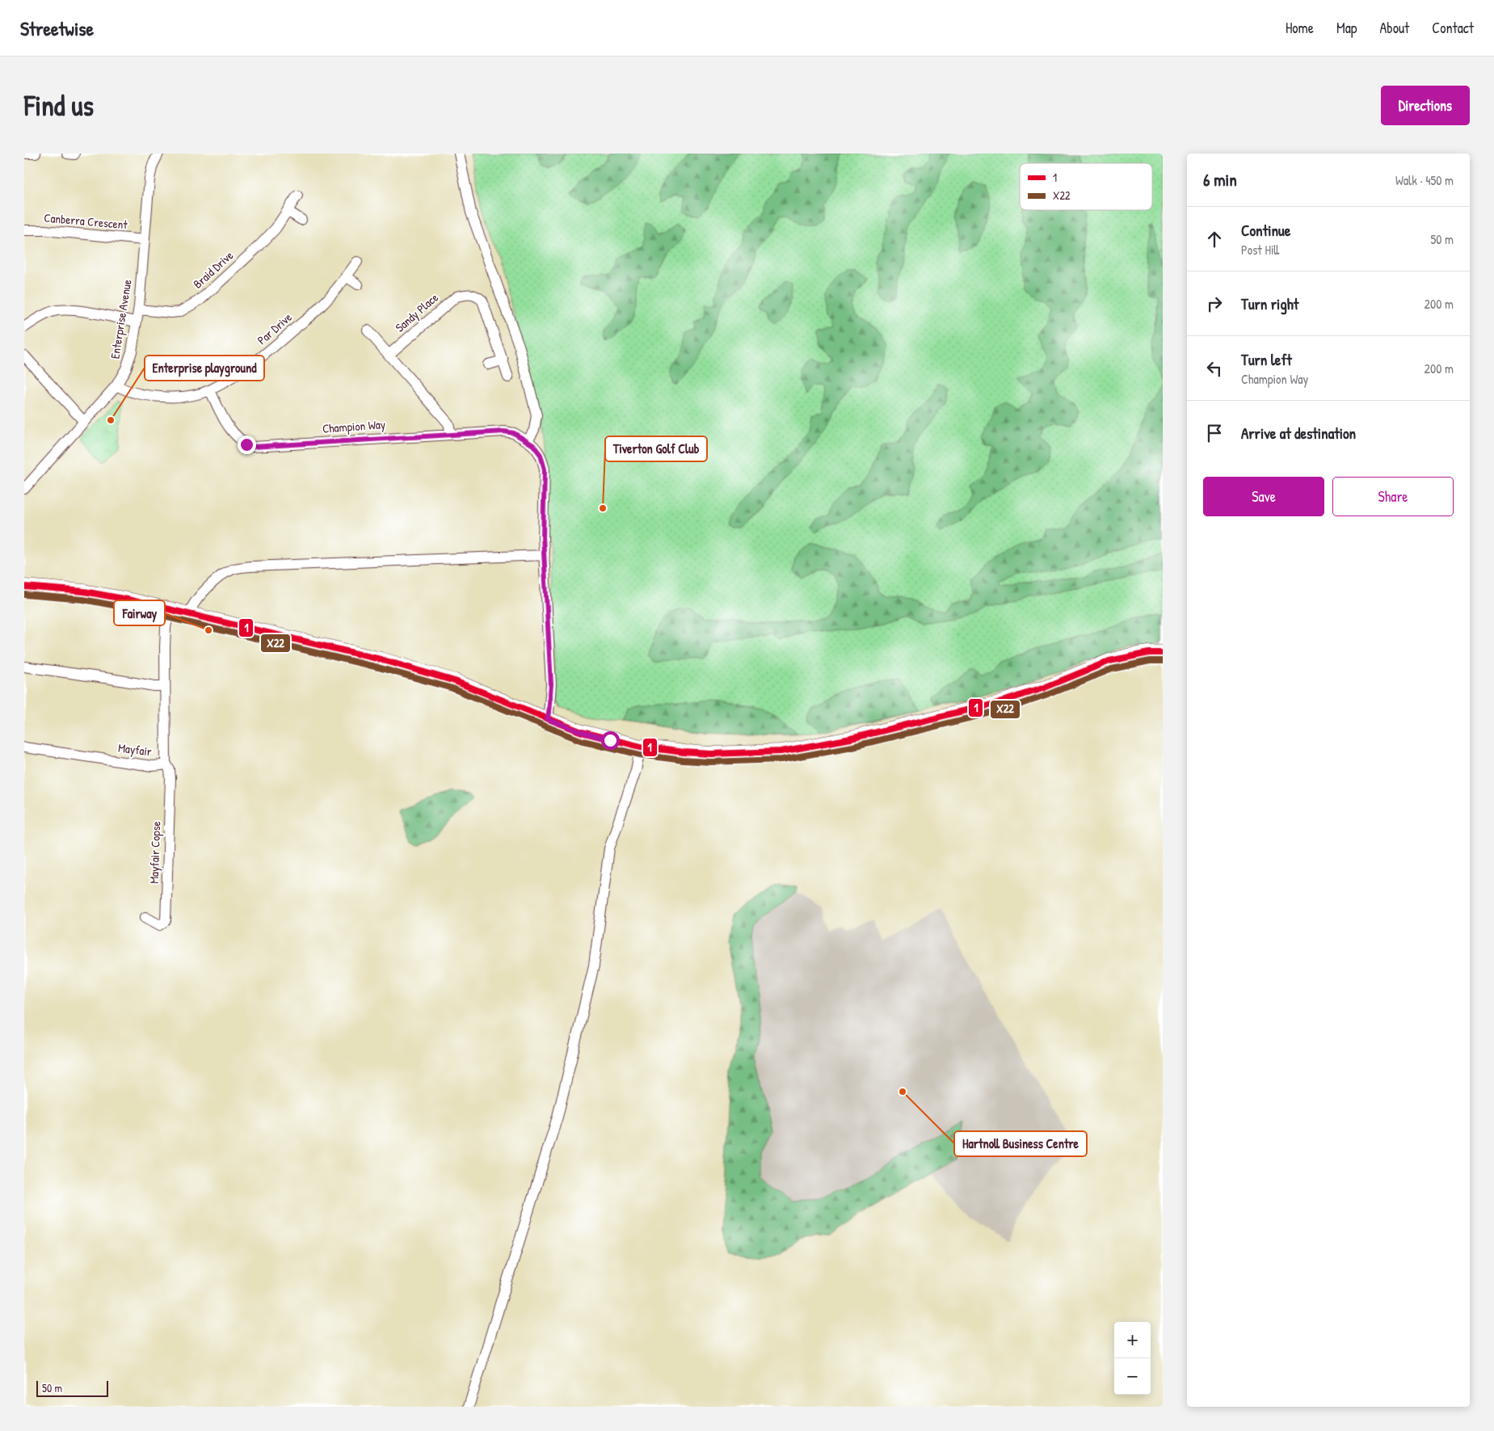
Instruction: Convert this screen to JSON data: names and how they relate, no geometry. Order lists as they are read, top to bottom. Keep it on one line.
{"streets":{"street":["Canberra Crescent","Braid Drive","Sandy Place","Enterprise Avenue","Par Drive","Champion Way","Mayfair","Mayfair Copse"]},"crossings":[["Canberra Crescent","Enterprise Avenue"],["Braid Drive","Enterprise Avenue"],["Enterprise Avenue","Par Drive"],["Par Drive","Champion Way"],["Mayfair","Mayfair Copse"]],"places":["Enterprise playground","Tiverton Golf Club","Fairway","Hartnoll Business Centre"],"lines":["transit line 1","transit line X22"],"legend":["1","X22"],"scale_bar":"50 m","page":{"header":"Streetwise","nav":["Home","Map","About","Contact"],"buttons":["Directions",["Save","Share"]],"title":"Find us","heading":["6 min","Walk · 450 m"],"list":[["Continue","Post Hill","50 m"],["Turn right","200 m"],["Turn left","Champion Way","200 m"],"Arrive at destination"],"map_buttons":["+","−"],"scale":"50 m"}}
